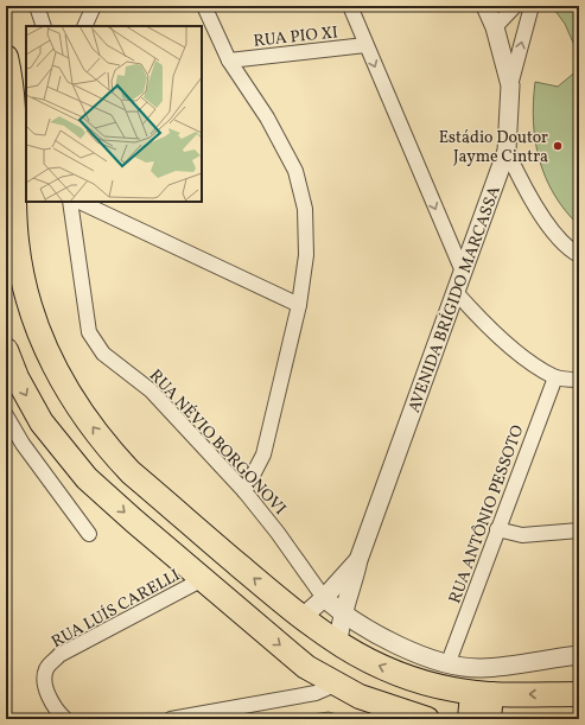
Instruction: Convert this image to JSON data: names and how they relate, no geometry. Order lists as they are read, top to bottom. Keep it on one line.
{"streets":{"street":["RUA PIO XI","AVENIDA BRÍGIDO MARCASSA","RUA NÉVIO BORGONOVI","RUA ANTÔNIO PESSOTO","RUA LUÍS CARELLI"]},"crossings":[["AVENIDA BRÍGIDO MARCASSA","RUA NÉVIO BORGONOVI"]],"places":["Estádio Doutor Jayme Cintra"]}
